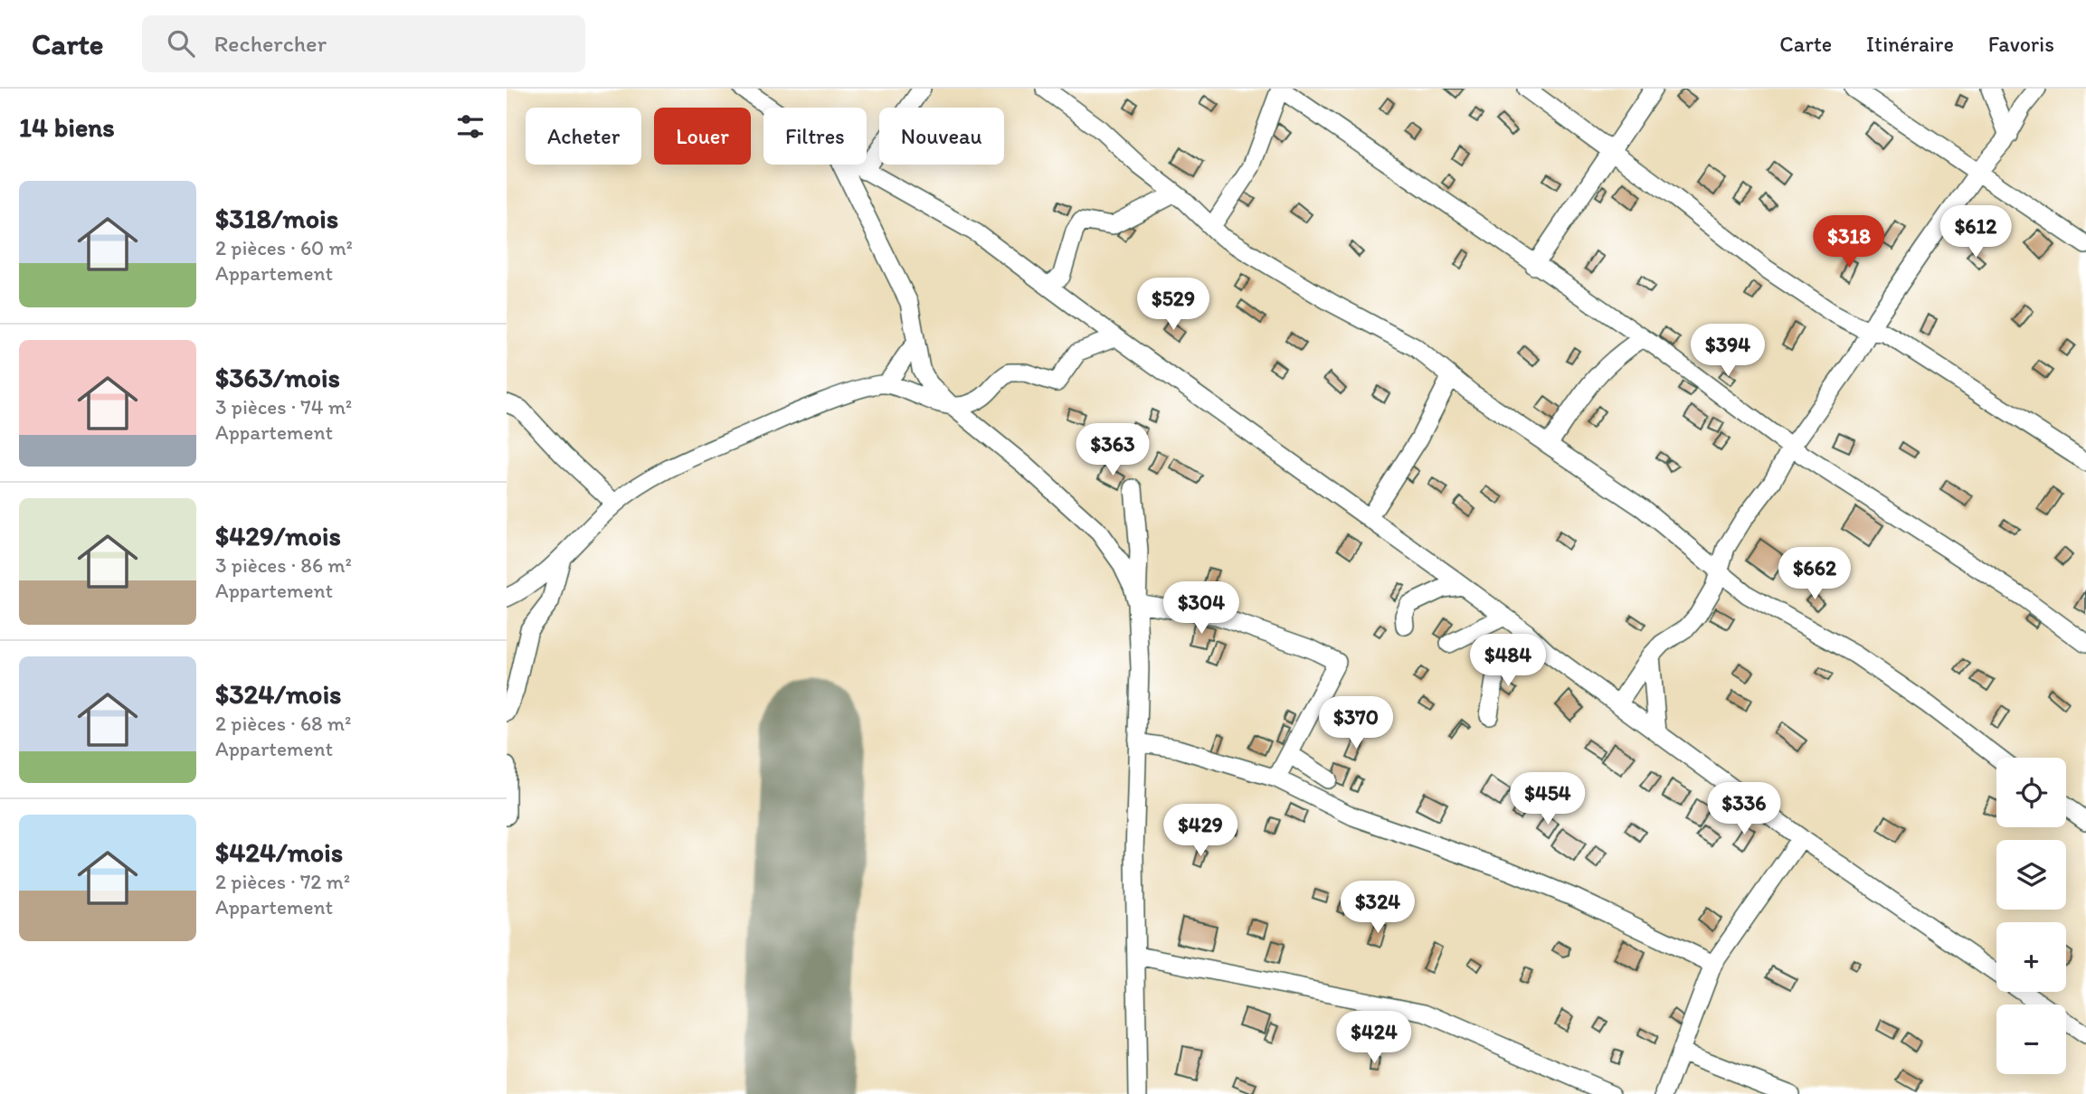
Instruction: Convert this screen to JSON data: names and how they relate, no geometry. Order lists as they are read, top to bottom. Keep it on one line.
{"page":{"header":"Carte","search":"Rechercher","nav":["Carte","Itinéraire","Favoris"],"heading":"14 biens","chip":["Acheter","Louer","Filtres","Nouveau"],"list":[{"name":"$318/mois","note":"2 pièces · 60 m² · Appartement"},{"name":"$363/mois","note":"3 pièces · 74 m² · Appartement"},{"name":"$429/mois","note":"3 pièces · 86 m² · Appartement"},{"name":"$324/mois","note":"2 pièces · 68 m² · Appartement"},{"name":"$424/mois","note":"2 pièces · 72 m² · Appartement"}],"price":["$612","$318","$529","$394","$363","$662","$304","$484","$370","$454","$336","$429","$324","$424"],"map_buttons":["+","−"]}}
